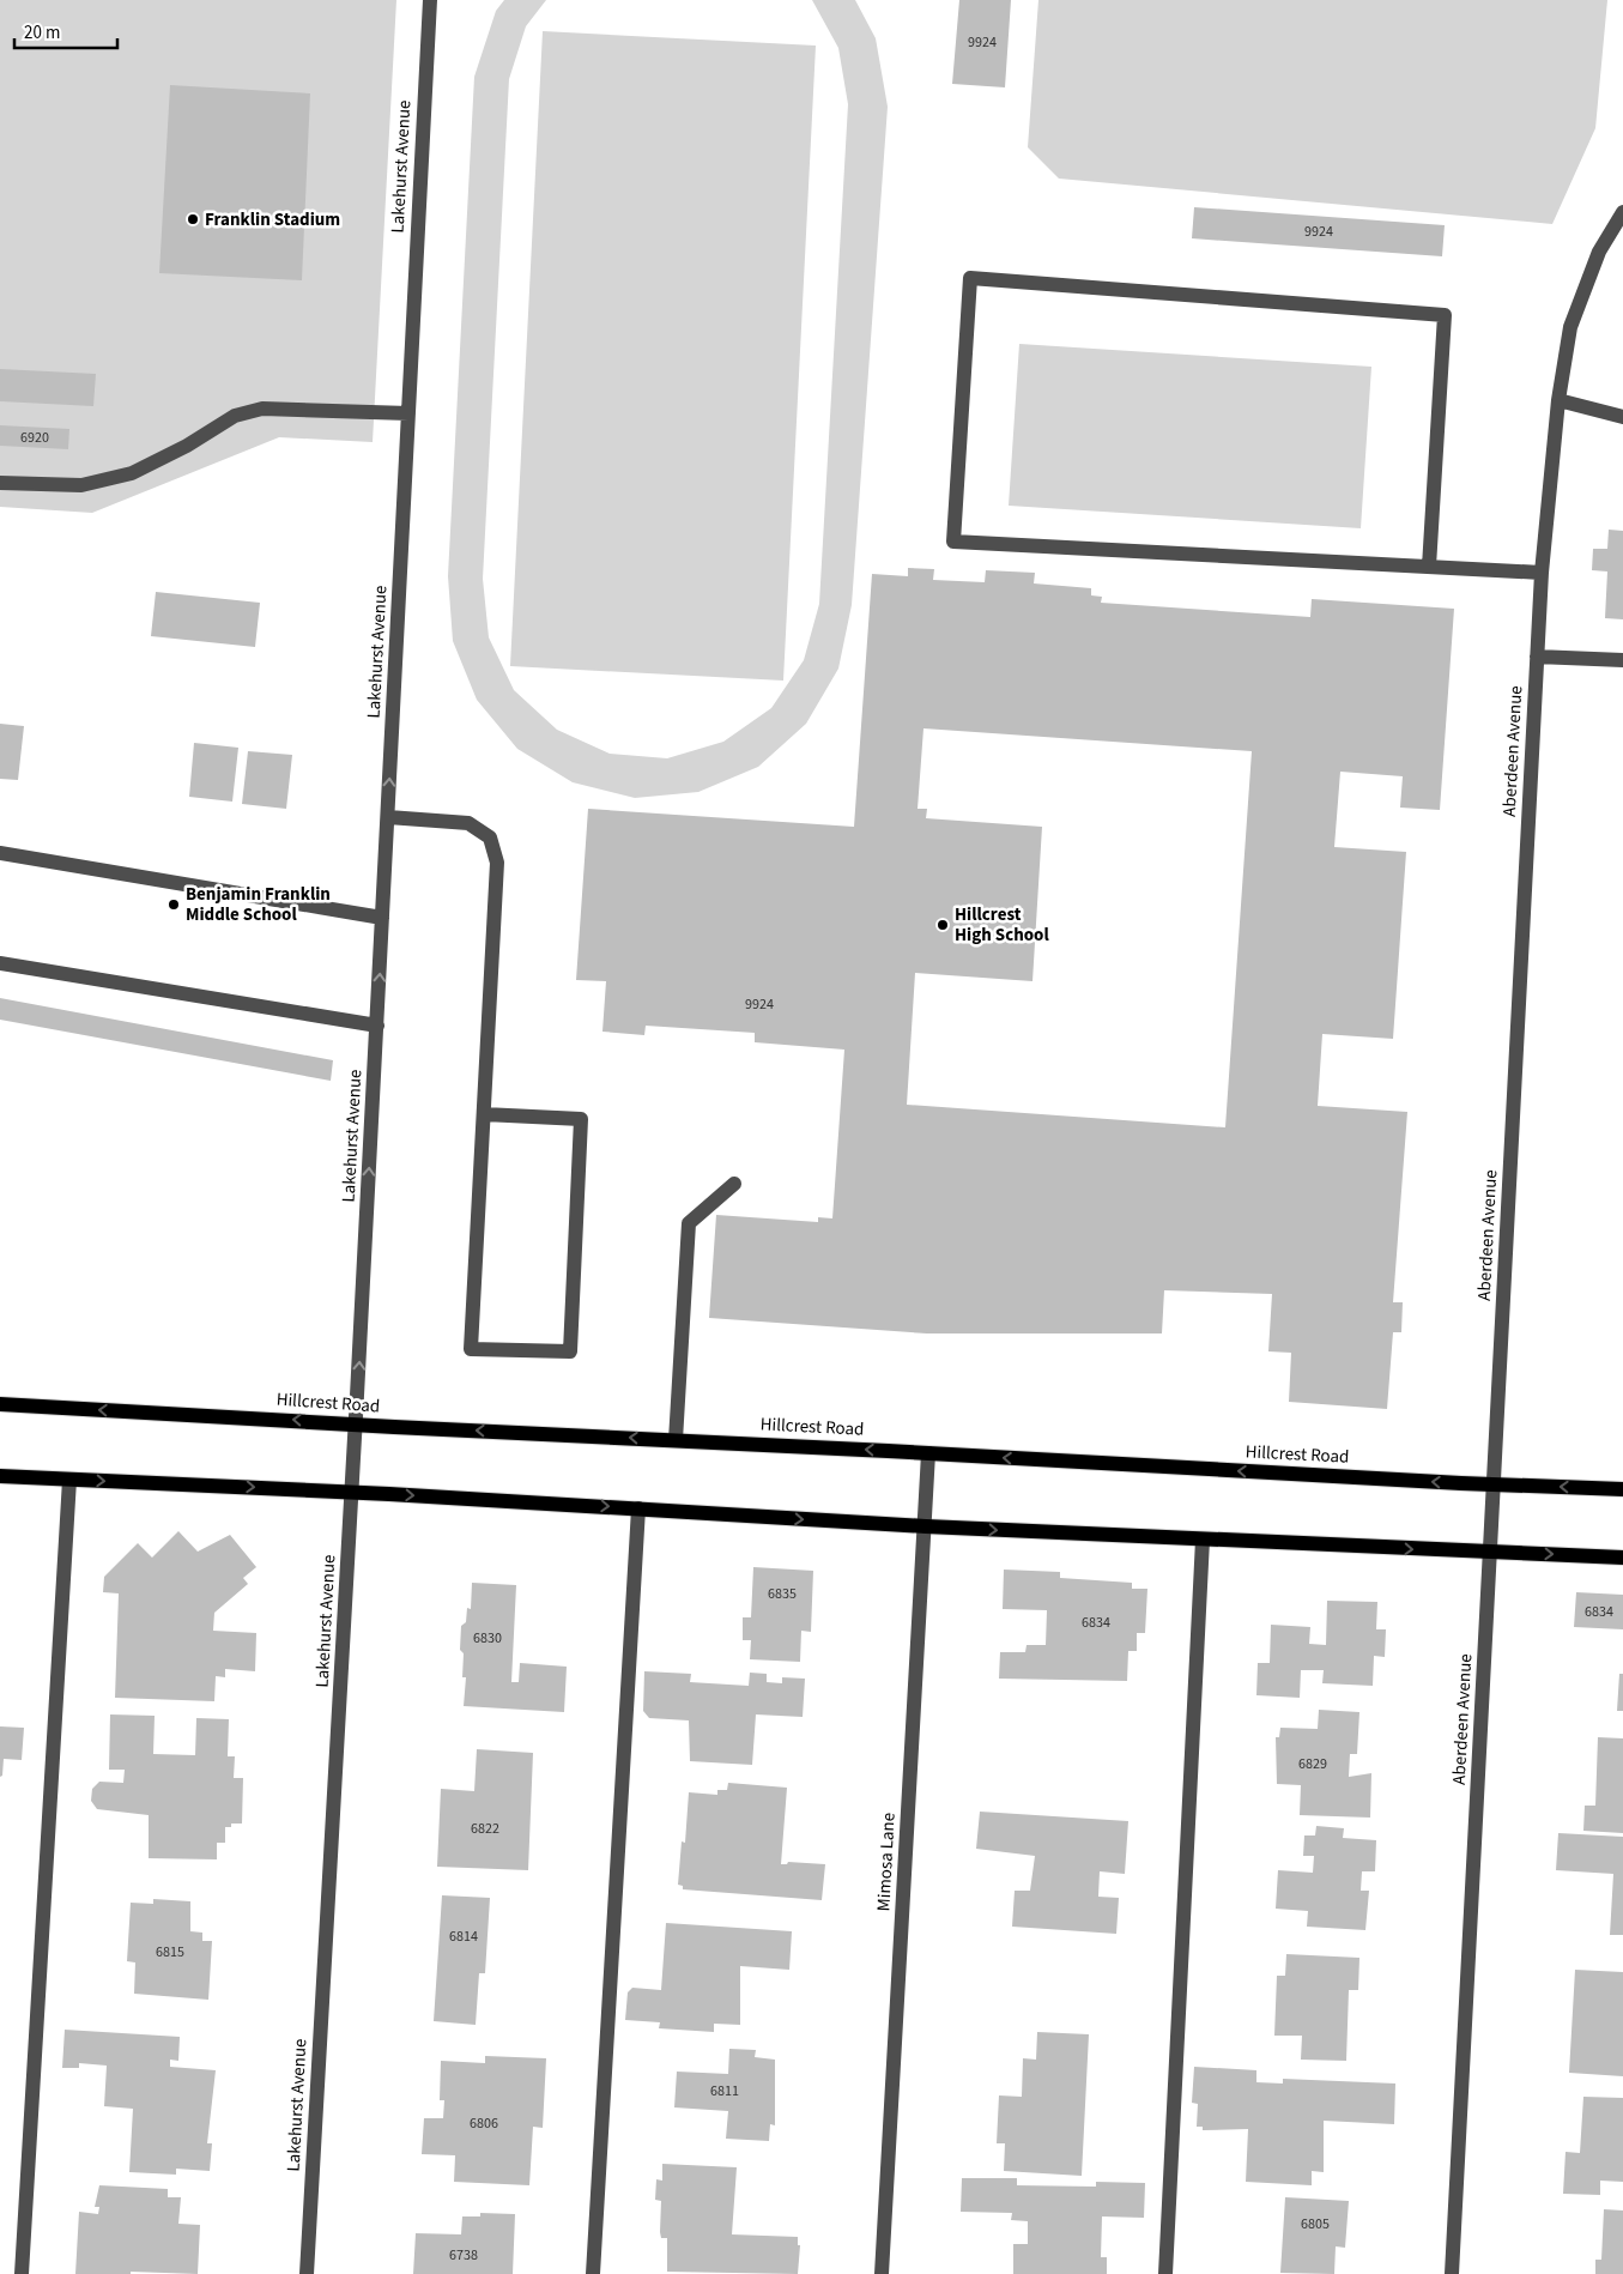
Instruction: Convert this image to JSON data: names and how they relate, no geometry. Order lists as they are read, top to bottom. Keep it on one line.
{"streets":{"main road":["Hillcrest Road"],"street":["Lakehurst Avenue","Aberdeen Avenue","Mimosa Lane"]},"crossings":[["Lakehurst Avenue","Hillcrest Road"],["Aberdeen Avenue","Hillcrest Road"],["Hillcrest Road","Mimosa Lane"]],"one_way":["Lakehurst Avenue"],"places":["Franklin Stadium","Benjamin Franklin Middle School","Hillcrest High School"],"house_numbers":["9924","9924","6920","9924","6835","6834","6834","6830","6829","6822","6814","6815","6811","6806","6805","6738"],"scale_bar":"20 m"}
